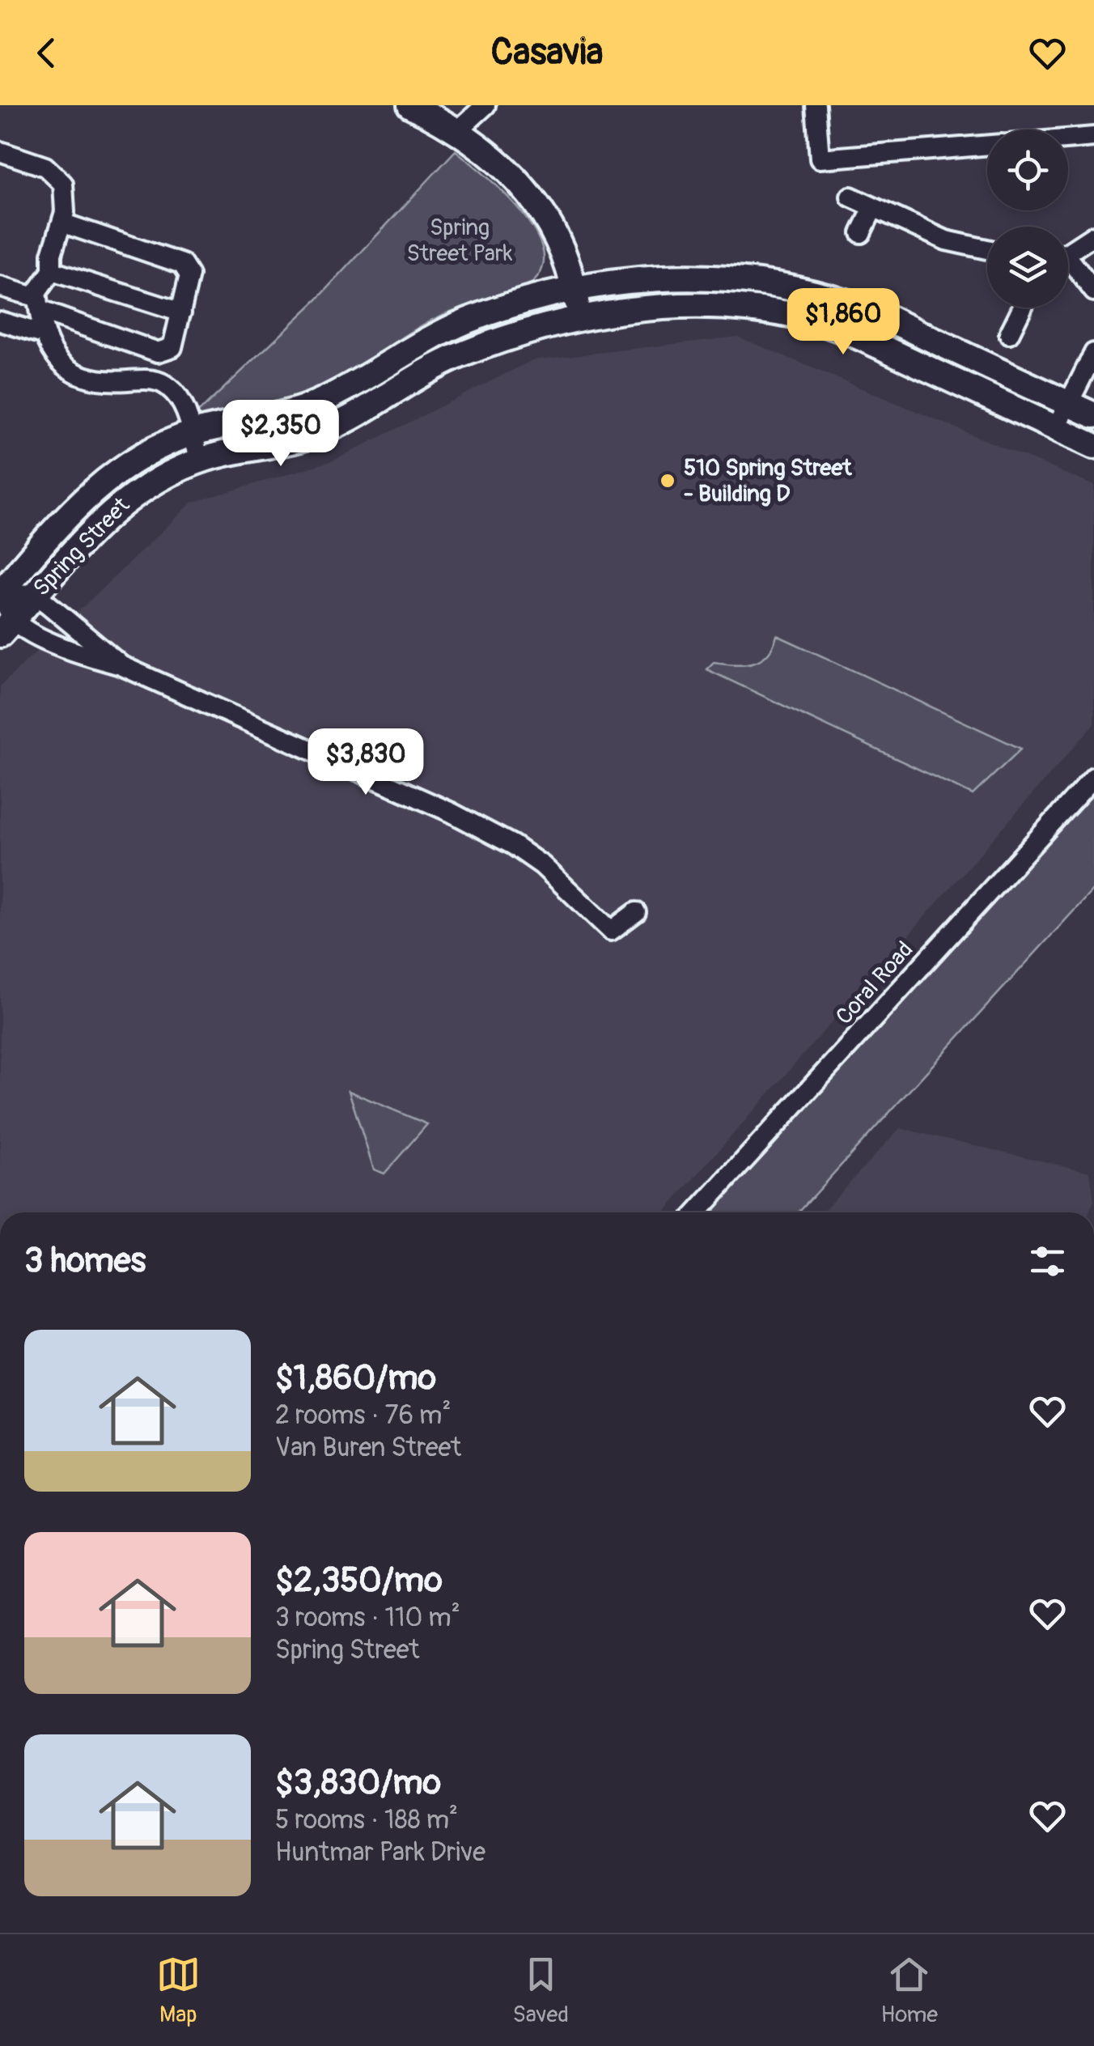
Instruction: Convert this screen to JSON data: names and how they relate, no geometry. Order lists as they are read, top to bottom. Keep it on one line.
{"streets":{"main road":["Spring Street"],"street":["Coral Road"]},"parks":["Spring Street Park"],"places":["510 Spring Street - Building D"],"page":{"header":"Casavia","price":["$1,860","$2,350","$3,830"],"heading":"3 homes","list":[{"name":"$1,860/mo","note":"2 rooms · 76 m² · Van Buren Street"},{"name":"$2,350/mo","note":"3 rooms · 110 m² · Spring Street"},{"name":"$3,830/mo","note":"5 rooms · 188 m² · Huntmar Park Drive"}],"tabs":["Map","Saved","Home"]}}
